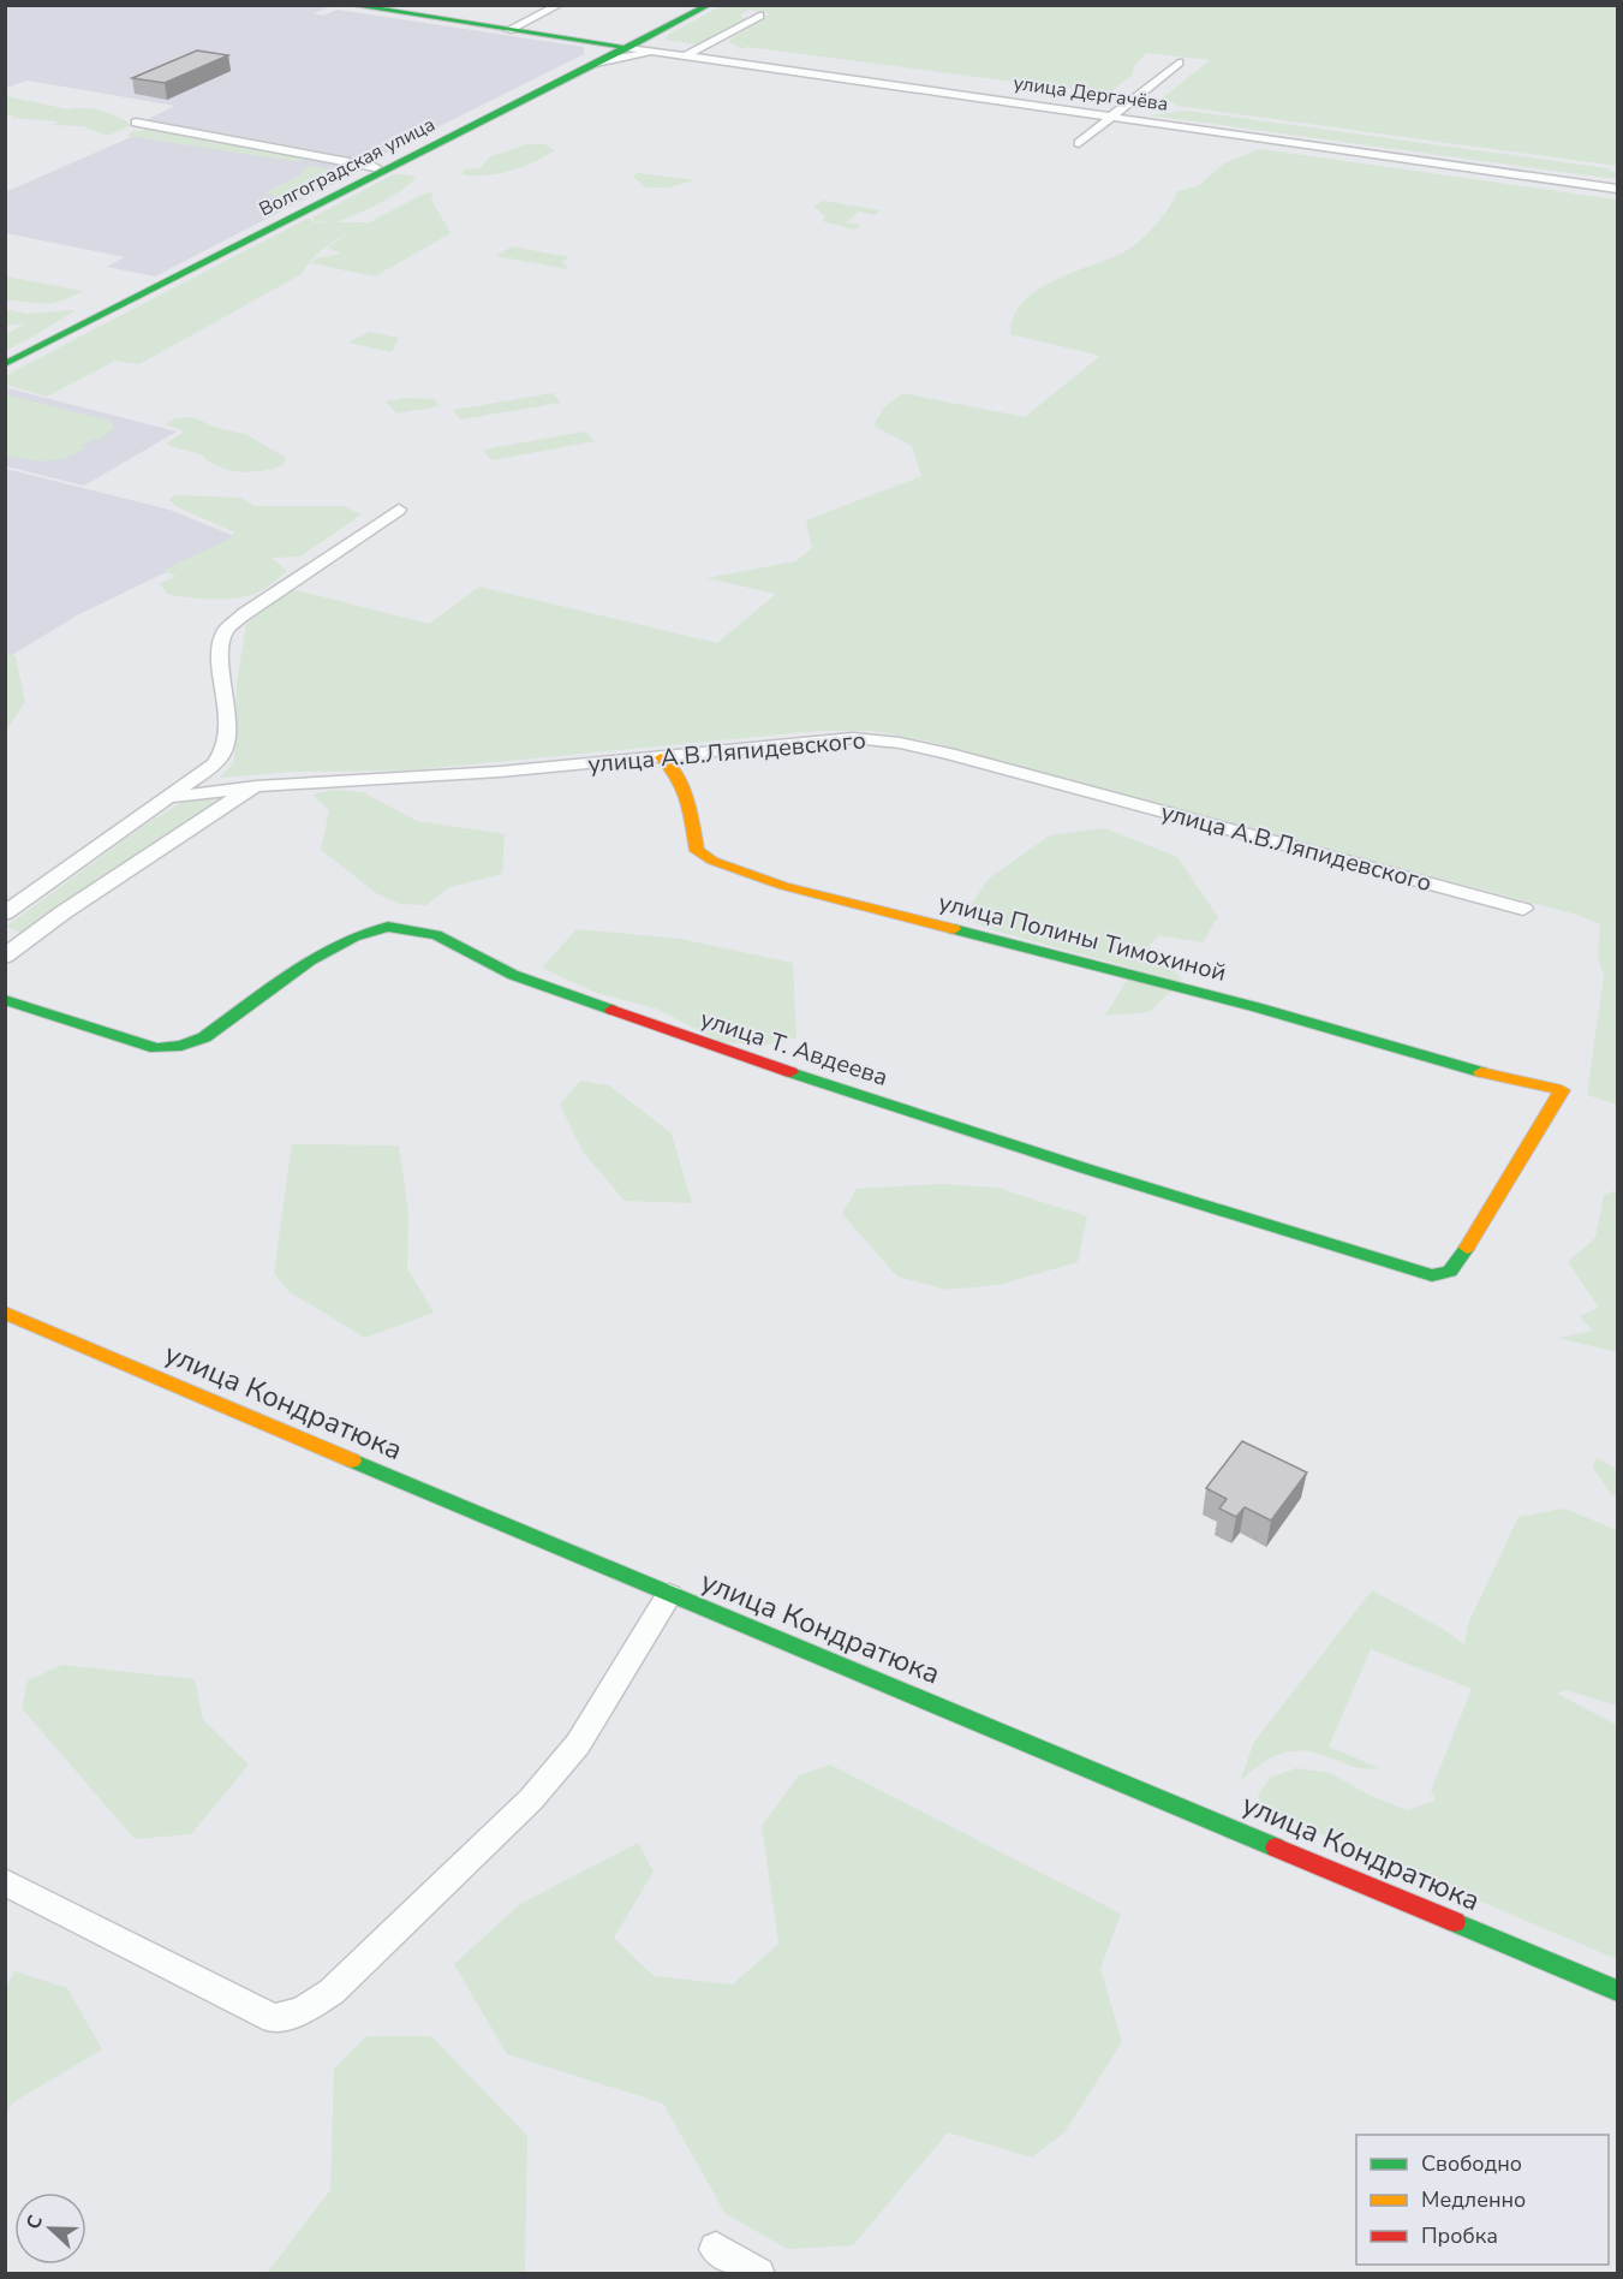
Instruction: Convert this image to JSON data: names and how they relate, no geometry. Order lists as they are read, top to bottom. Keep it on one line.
{"streets":{"main road":["улица Дергачёва","Волгоградская улица","улица Полины Тимохиной","улица Т. Авдеева","улица Кондратюка"],"street":["улица А.В.Ляпидевского"]},"crossings":[["улица Дергачёва","Волгоградская улица"],["улица А.В.Ляпидевского","улица Полины Тимохиной"],["улица Полины Тимохиной","улица Т. Авдеева"]],"legend":["Свободно","Медленно","Пробка"],"north":"left"}
